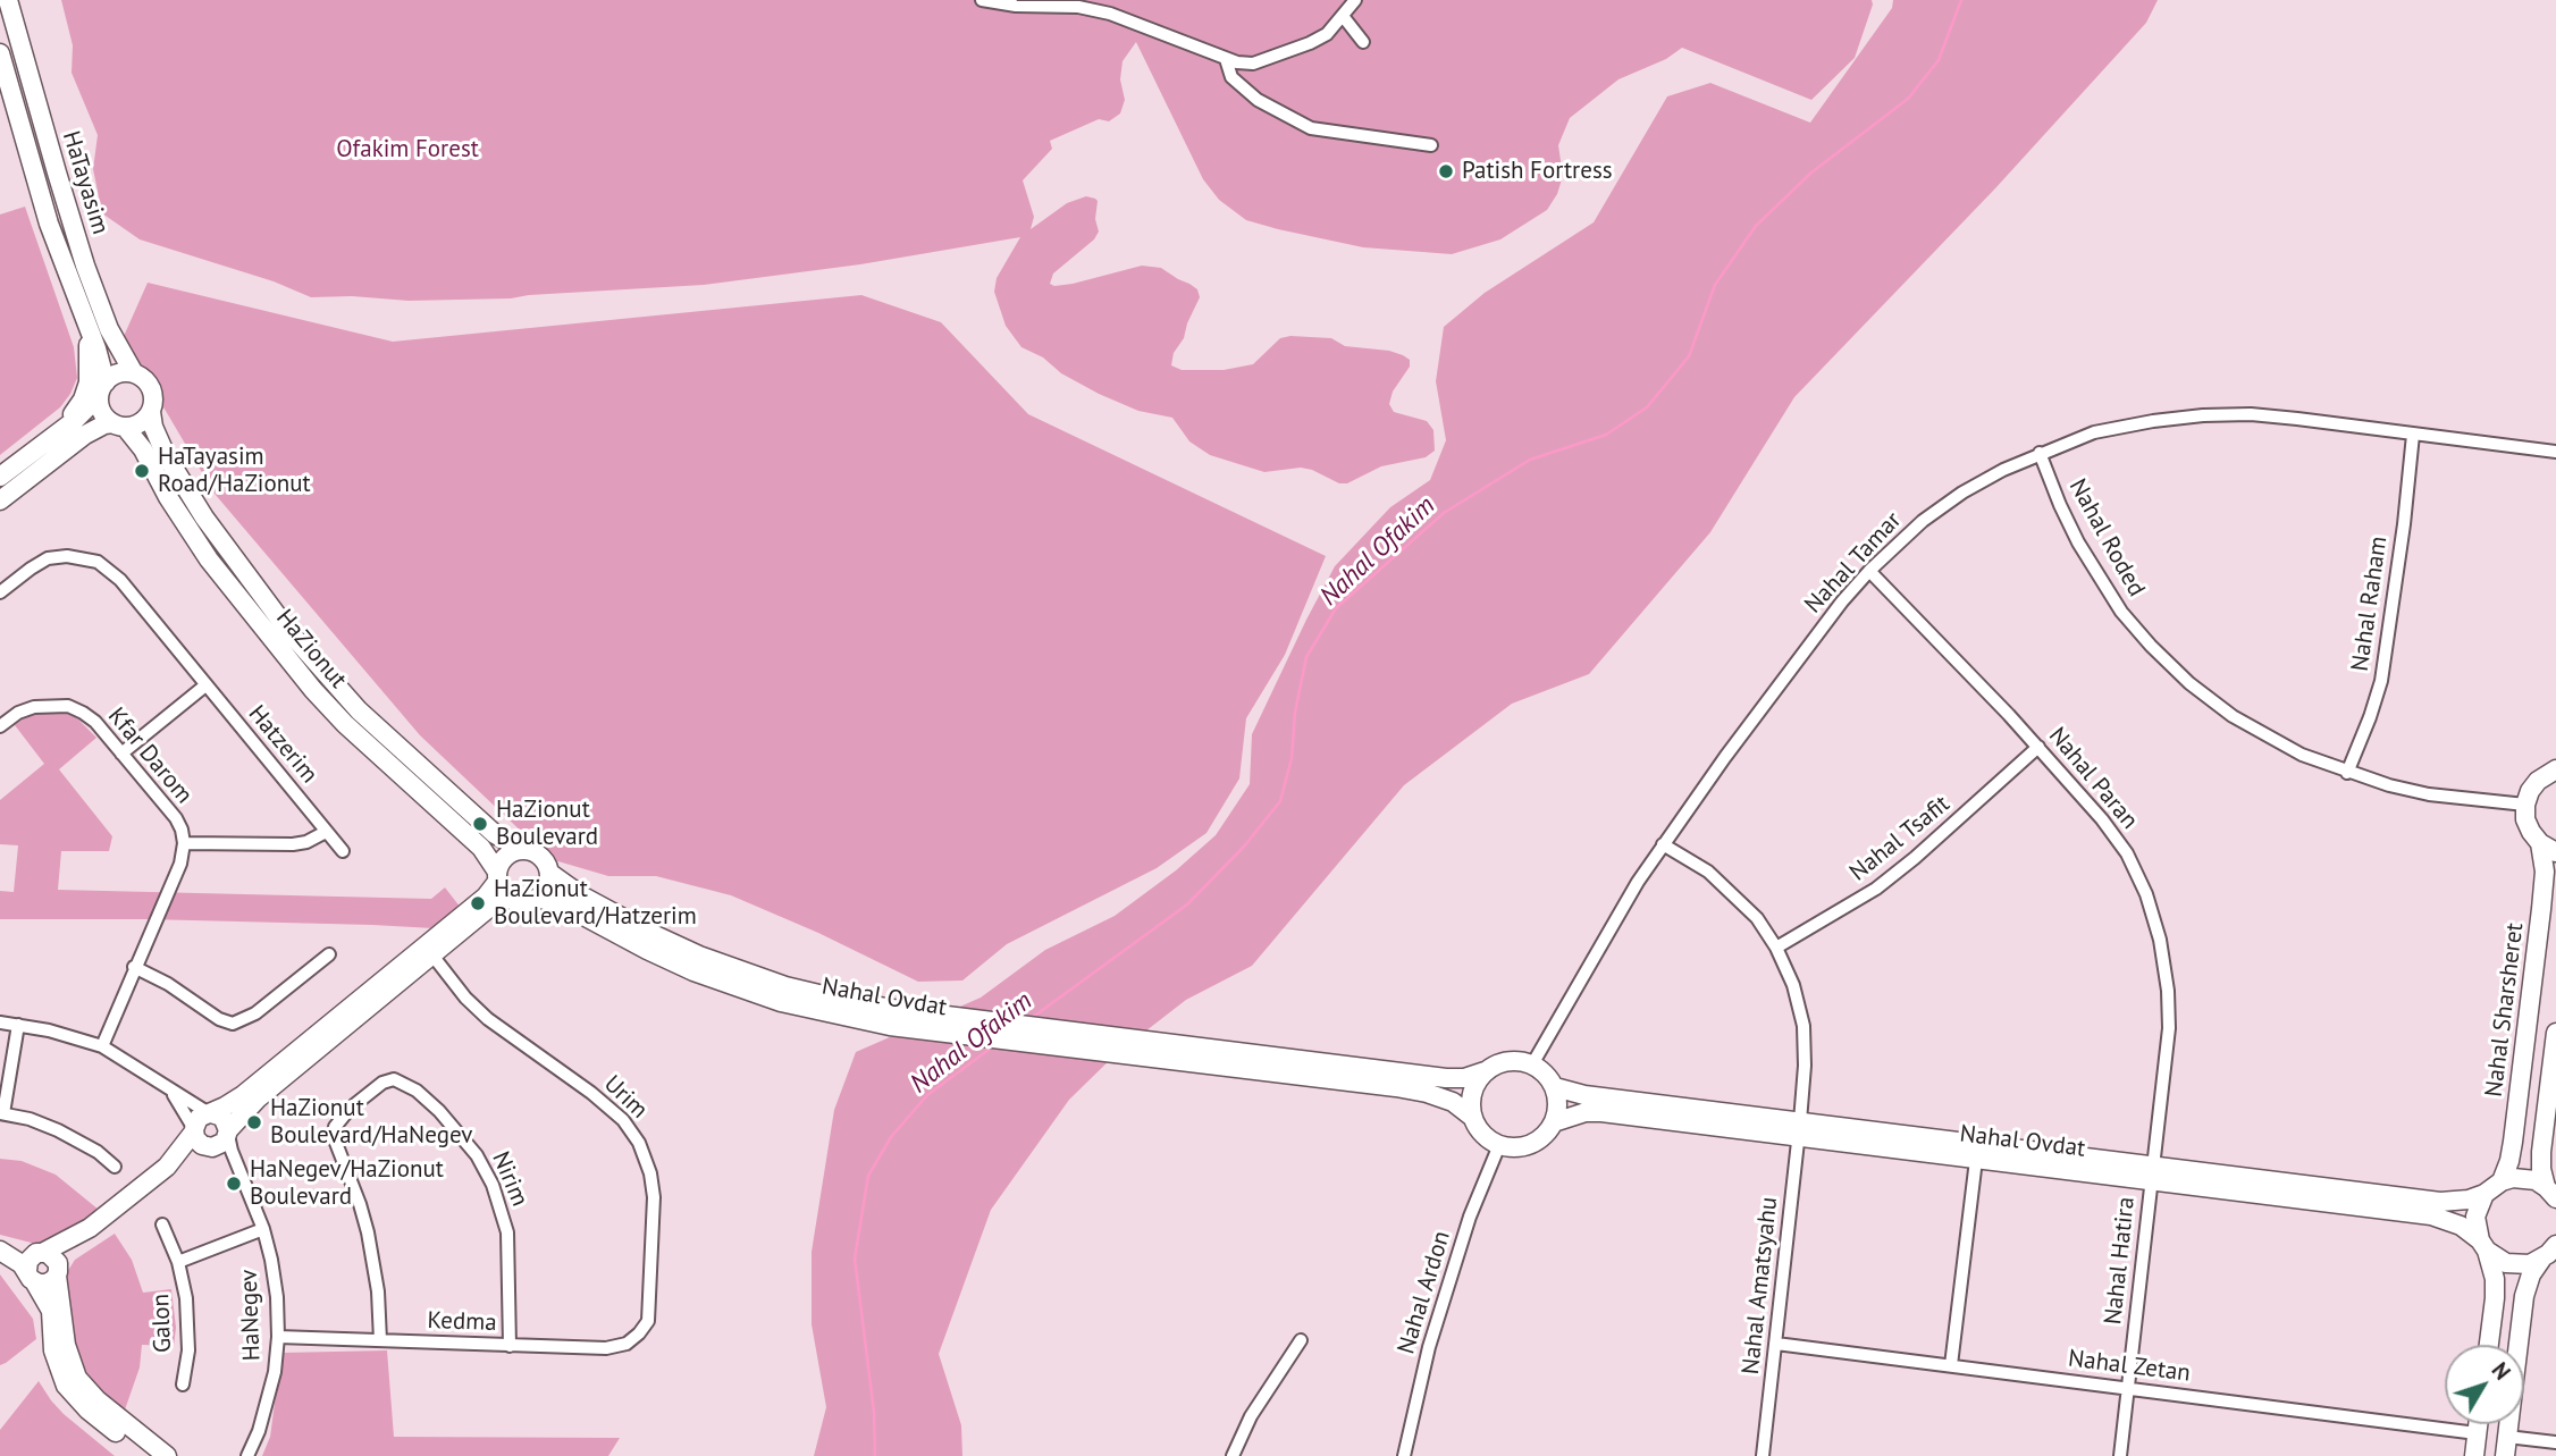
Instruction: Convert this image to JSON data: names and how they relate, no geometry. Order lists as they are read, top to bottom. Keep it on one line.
{"streets":{"street":["HaTayasim","Nahal Roded","Nahal Tamar","Nahal Raham","HaZionut","Hatzerim","Kfar Darom","Nahal Paran","Nahal Tsafit","Nahal Ovdat","Nahal Sharsheret","Urim","Nirim","Nahal Hatira","Nahal Amatsyahu","Nahal Ardon","HaNegev","Kedma","Galon","Nahal Zetan"]},"crossings":[["HaTayasim","HaZionut"],["Nahal Roded","Nahal Tamar"],["Nahal Roded","Nahal Raham"],["Nahal Roded","Nahal Sharsheret"],["Nahal Tamar","Nahal Raham"],["Nahal Tamar","Nahal Paran"],["Nahal Tamar","Nahal Ovdat"],["Nahal Tamar","Nahal Amatsyahu"],["Nahal Tamar","Nahal Ardon"],["HaZionut","Nahal Ovdat"],["Nahal Paran","Nahal Tsafit"],["Nahal Paran","Nahal Ovdat"],["Nahal Paran","Nahal Hatira"],["Nahal Tsafit","Nahal Amatsyahu"],["Nahal Ovdat","Nahal Hatira"],["Nahal Ovdat","Nahal Amatsyahu"],["Nahal Ovdat","Nahal Ardon"],["Urim","Kedma"],["Nirim","Kedma"],["Nahal Hatira","Nahal Zetan"],["Nahal Amatsyahu","Nahal Zetan"],["HaNegev","Kedma"],["HaNegev","Galon"]],"water":["Nahal Ofakim"],"parks":["Ofakim Forest"],"places":["Patish Fortress","HaTayasim Road/HaZionut","HaZionut Boulevard","HaZionut Boulevard/Hatzerim","HaZionut Boulevard/HaNegev","HaNegev/HaZionut Boulevard"],"north":"top right"}
